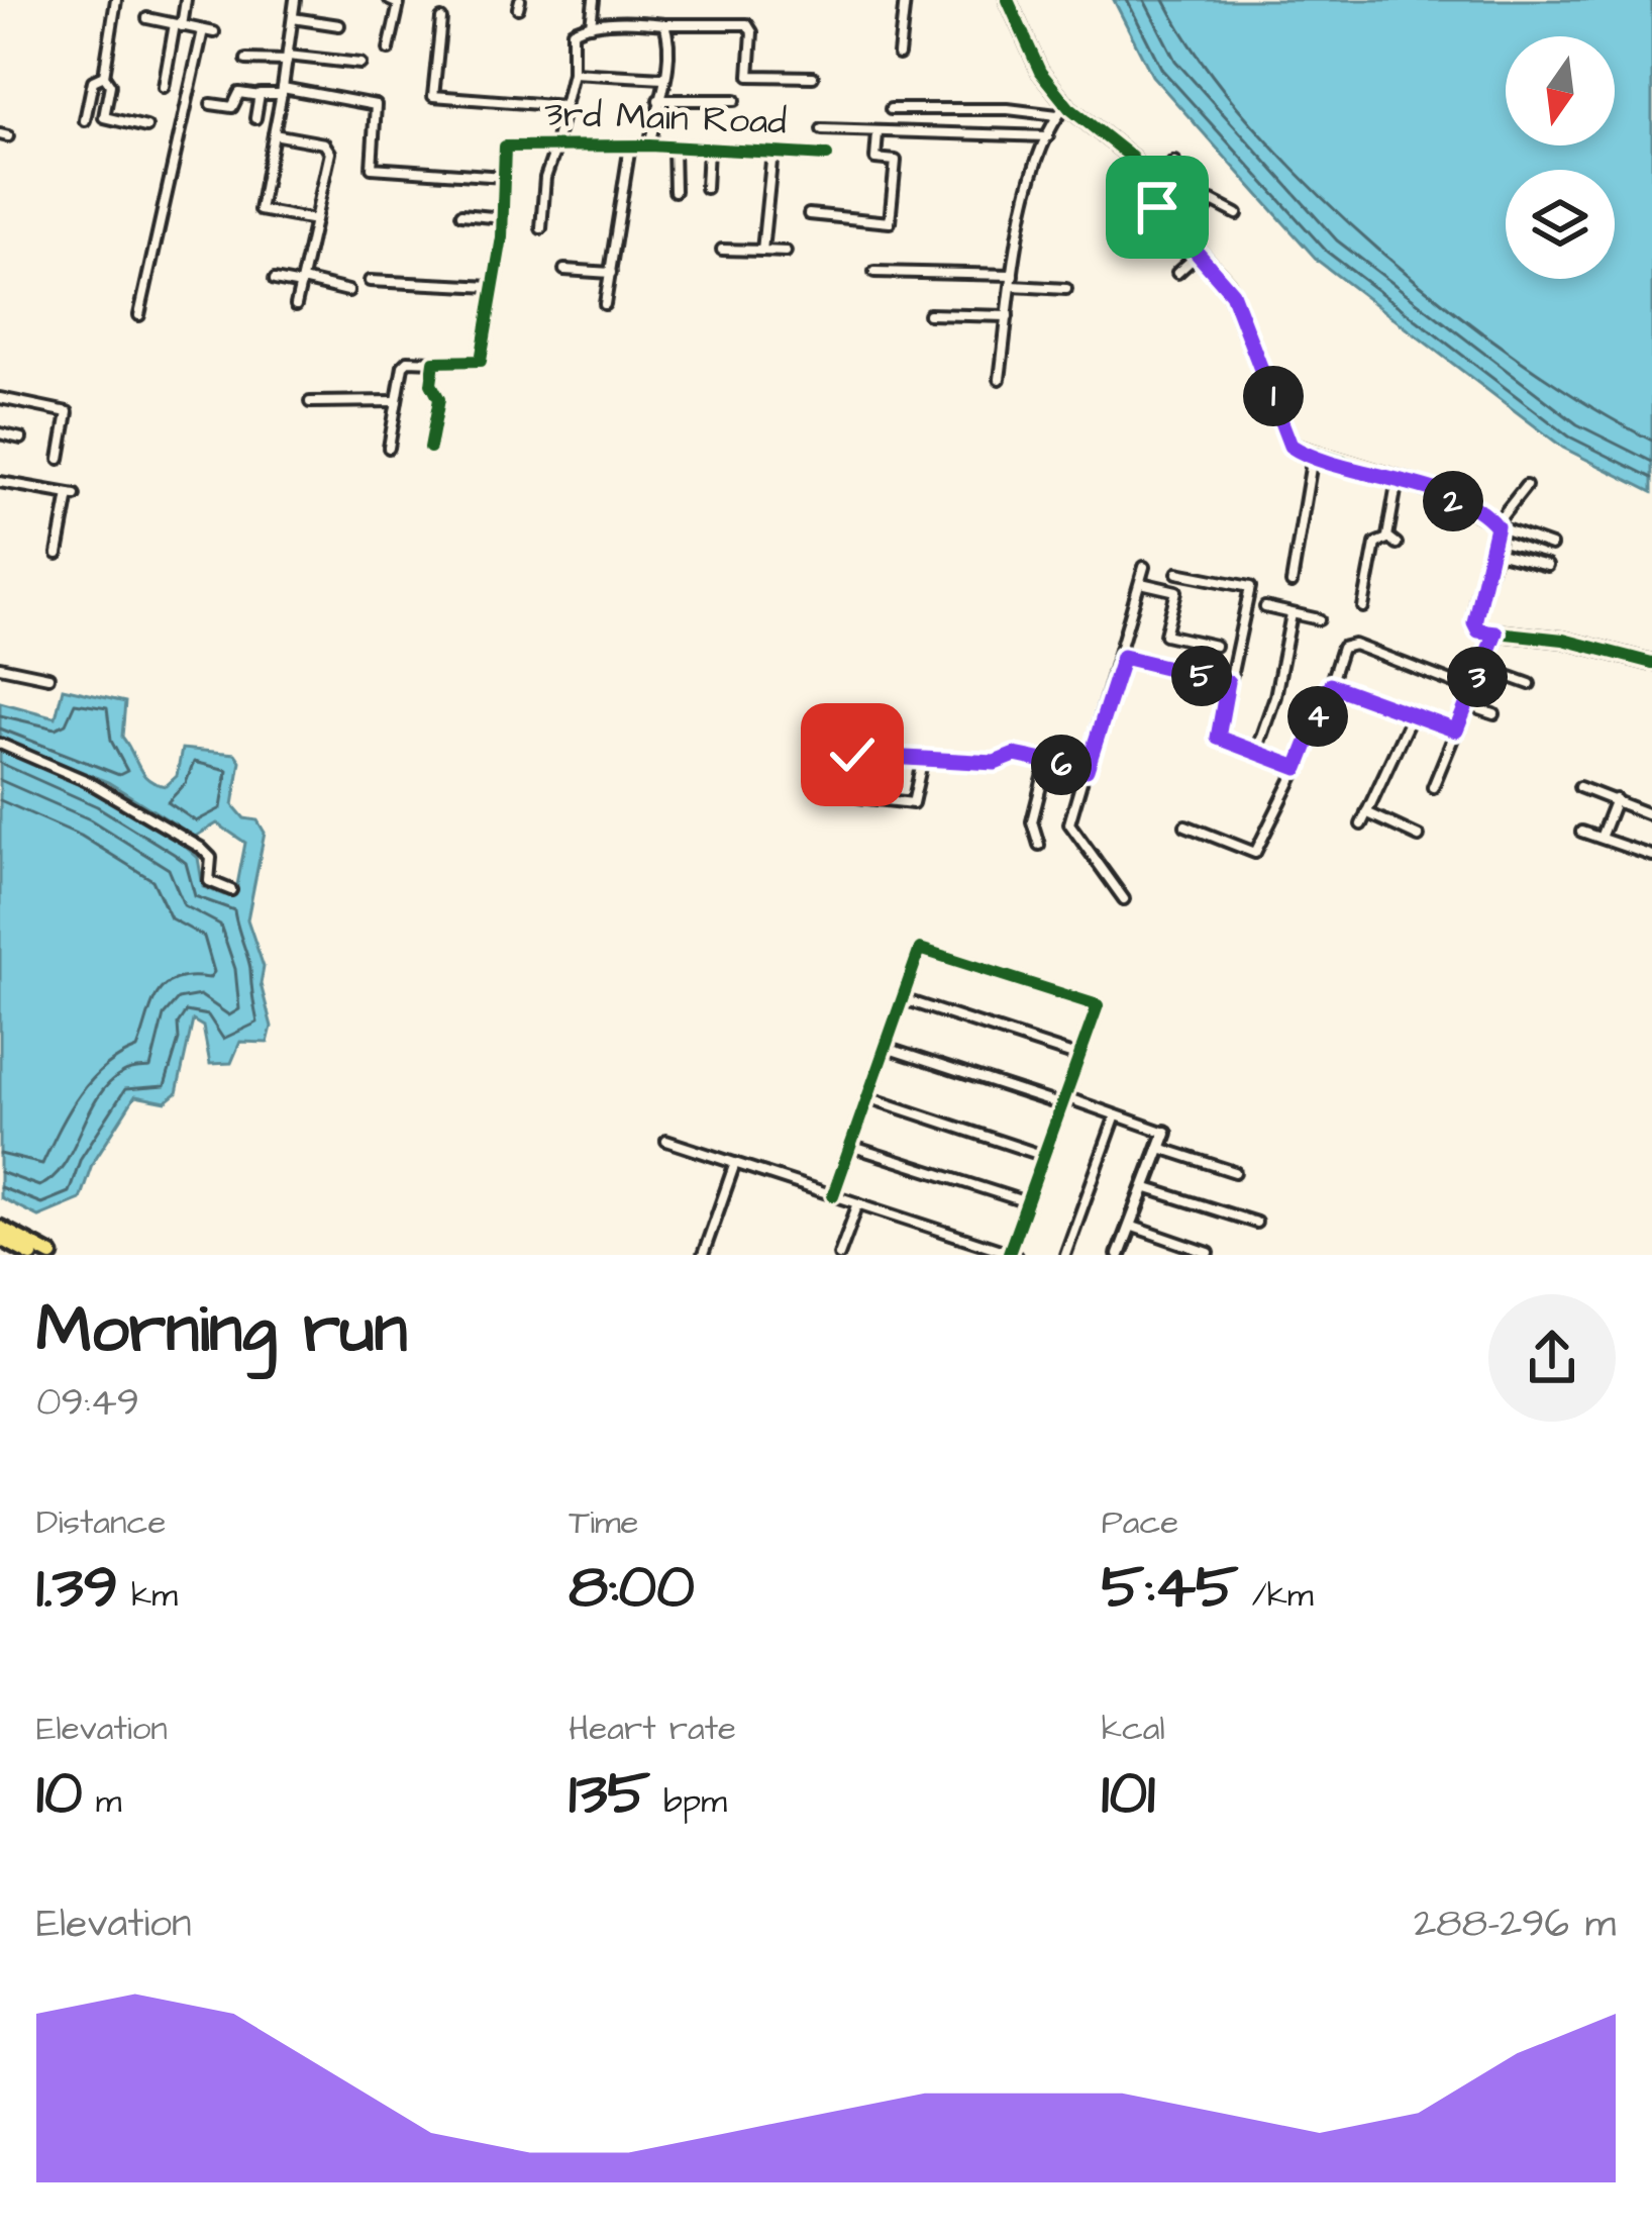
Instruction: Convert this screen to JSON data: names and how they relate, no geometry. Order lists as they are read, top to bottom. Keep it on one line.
{"streets":{"street":["3rd Main Road"]},"north":"bottom","page":{"pins":["1","2","5","3","4","6"],"heading":["Morning run","09:49"],"stats":[["Distance","1.39 km"],["Time","8:00"],["Pace","5:45 /km"],["Elevation","10 m"],["Heart rate","135 bpm"],["kcal","101"]],"chart":["Elevation","288–296 m"]}}
